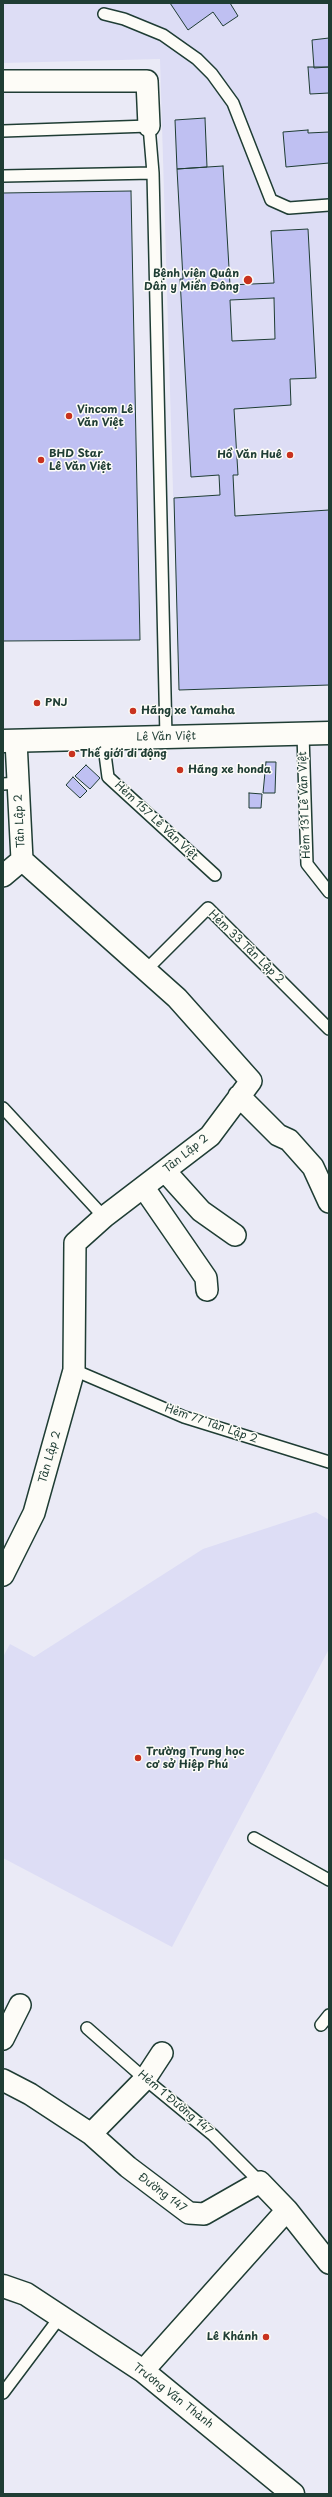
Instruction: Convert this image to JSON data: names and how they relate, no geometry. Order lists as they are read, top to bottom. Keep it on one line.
{"streets":{"street":["Lê Văn Việt","Tân Lập 2","Đường 147","Trương Văn Thành"],"lane":["Hẻm 131 Lê Văn Việt","Hẻm 157 Lê Văn Việt","Hẻm 33 Tân Lập 2","Hẻm 77 Tân Lập 2","Hẻm 1 Đường 147"]},"crossings":[["Lê Văn Việt","Hẻm 131 Lê Văn Việt"],["Lê Văn Việt","Tân Lập 2"],["Lê Văn Việt","Hẻm 157 Lê Văn Việt"],["Tân Lập 2","Hẻm 33 Tân Lập 2"],["Tân Lập 2","Hẻm 77 Tân Lập 2"],["Hẻm 1 Đường 147","Đường 147"]],"places":["Bệnh viện Quân Dân y Miền Đông","Vincom Lê Văn Việt","Hồ Văn Huê","BHD Star Lê Văn Việt","PNJ","Hãng xe Yamaha","Thế giới di động","Hãng xe honda","Trường Trung học cơ sở Hiệp Phú","Lê Khánh"]}
